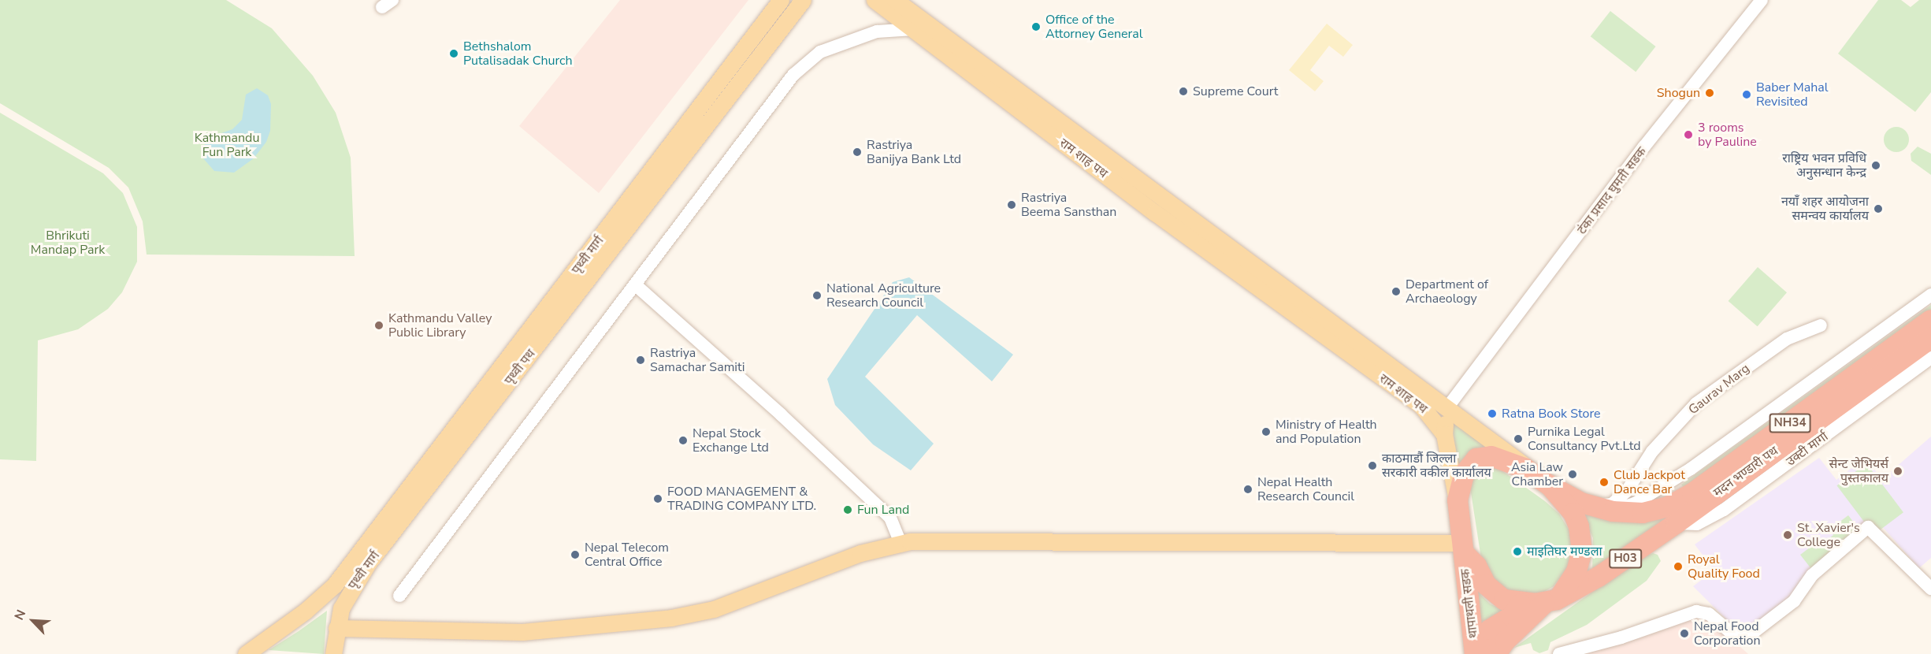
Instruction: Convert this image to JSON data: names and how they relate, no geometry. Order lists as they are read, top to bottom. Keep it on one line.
{"streets":{"highway":["NH34","मदन भण्डारी पथ","H03","थापाथली सडक"],"main road":["राम शाह पथ","पृथ्वी मार्ग"],"street":["टंका प्रसाद घुमती सडक","Gaurav Marg","उक्टी मार्गा"]},"crossings":[["राम शाह पथ","टंका प्रसाद घुमती सडक"],["Gaurav Marg","मदन भण्डारी पथ"],["उक्टी मार्गा","मदन भण्डारी पथ"],["मदन भण्डारी पथ","थापाथली सडक"]],"parks":["Kathmandu Fun Park","Bhrikuti Mandap Park"],"places":["Office of the Attorney General","Bethshalom Putalisadak Church","Supreme Court","Shogun","Baber Mahal Revisited","3 rooms by Pauline","Rastriya Banijya Bank Ltd","राष्ट्रिय भवन प्रविधि अनुसन्धान केन्द्र","Rastriya Beema Sansthan","नयाँ शहर आयोजना समन्वय कार्यालय","Department of Archaeology","National Agriculture Research Council","Kathmandu Valley Public Library","Rastriya Samachar Samiti","Ratna Book Store","Ministry of Health and Population","Purnika Legal Consultancy Pvt.Ltd","Nepal Stock Exchange Ltd","काठमाडौं जिल्ला सरकारी वकील कार्यालय","सेन्ट जेभियर्स पुस्तकालय","Asia Law Chamber","Club Jackpot Dance Bar","Nepal Health Research Council","FOOD MANAGEMENT & TRADING COMPANY LTD.","Fun Land","St. Xavier's College","माइतिघर मण्डला","Nepal Telecom Central Office","Royal Quality Food","Nepal Food Corporation"],"north":"top left"}
